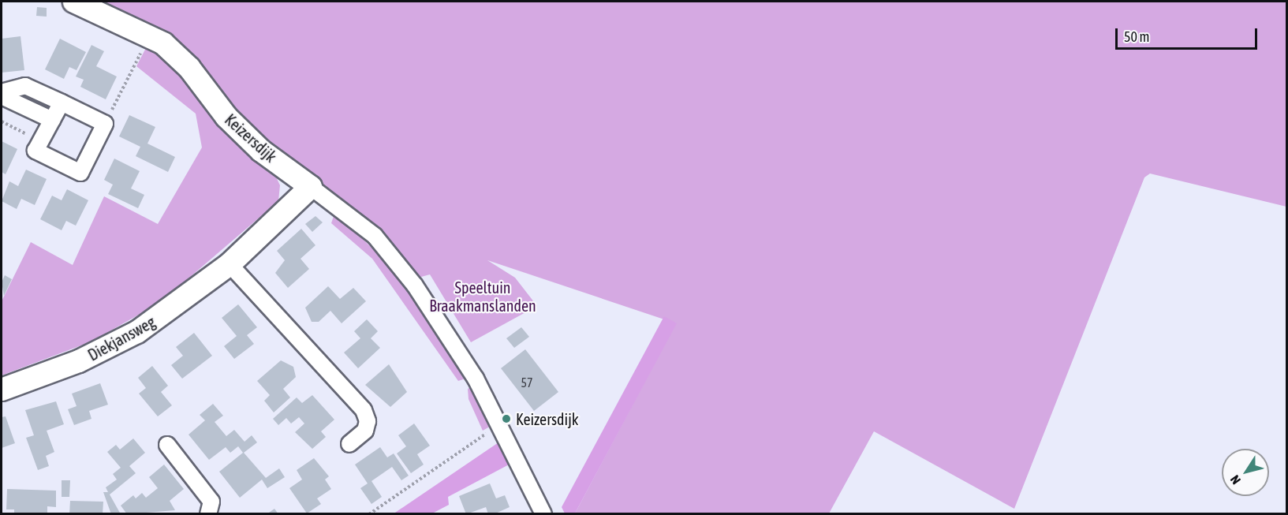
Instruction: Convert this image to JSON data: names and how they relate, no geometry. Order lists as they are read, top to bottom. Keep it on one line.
{"streets":{"street":["Keizersdijk","Diekjansweg"]},"crossings":[["Keizersdijk","Diekjansweg"]],"parks":["Speeltuin Braakmanslanden"],"places":["Keizersdijk"],"house_numbers":["57"],"scale_bar":"50 m","north":"bottom left"}
